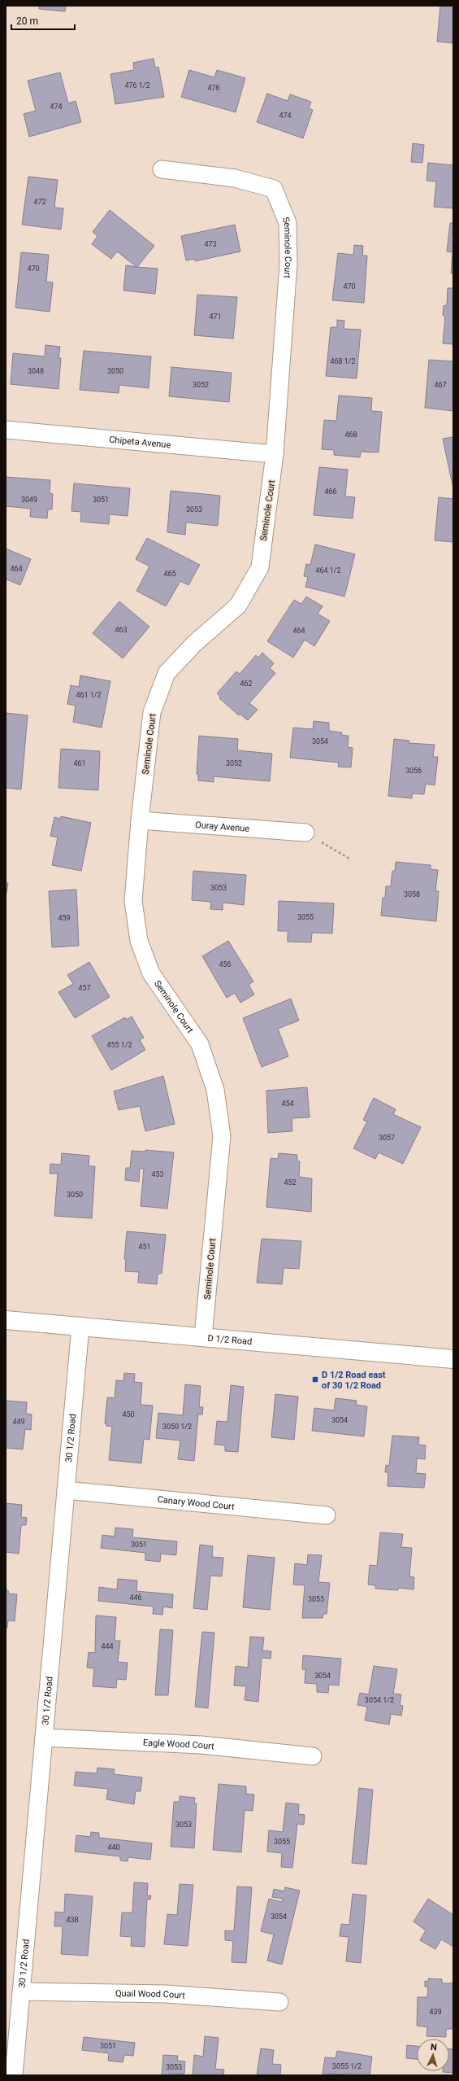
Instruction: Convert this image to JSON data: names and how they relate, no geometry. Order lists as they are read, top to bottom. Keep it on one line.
{"streets":{"main road":["D 1/2 Road"],"street":["Seminole Court","Chipeta Avenue","Ouray Avenue","30 1/2 Road","Canary Wood Court","Eagle Wood Court","Quail Wood Court"]},"crossings":[["Seminole Court","Chipeta Avenue"],["Seminole Court","Ouray Avenue"],["Seminole Court","D 1/2 Road"],["D 1/2 Road","30 1/2 Road"],["30 1/2 Road","Canary Wood Court"],["30 1/2 Road","Eagle Wood Court"],["30 1/2 Road","Quail Wood Court"]],"places":{"transit":["D 1/2 Road east of 30 1/2 Road"]},"house_numbers":["476 1/2","476","474","474","472","473","470","470","471","468 1/2","3048","3050","3052","467","468","466","3049","3051","3053","464","464 1/2","465","463","464","462","461 1/2","3054","461","3052","3056","3053","3058","3055","459","456","457","455 1/2","454","3057","453","452","3050","451","450","3054","449","3050 1/2","3051","446","3055","444","3054","3054 1/2","3053","3055","440","3054","438","439","3051","3055 1/2","3053"],"scale_bar":"20 m","north":"top"}
